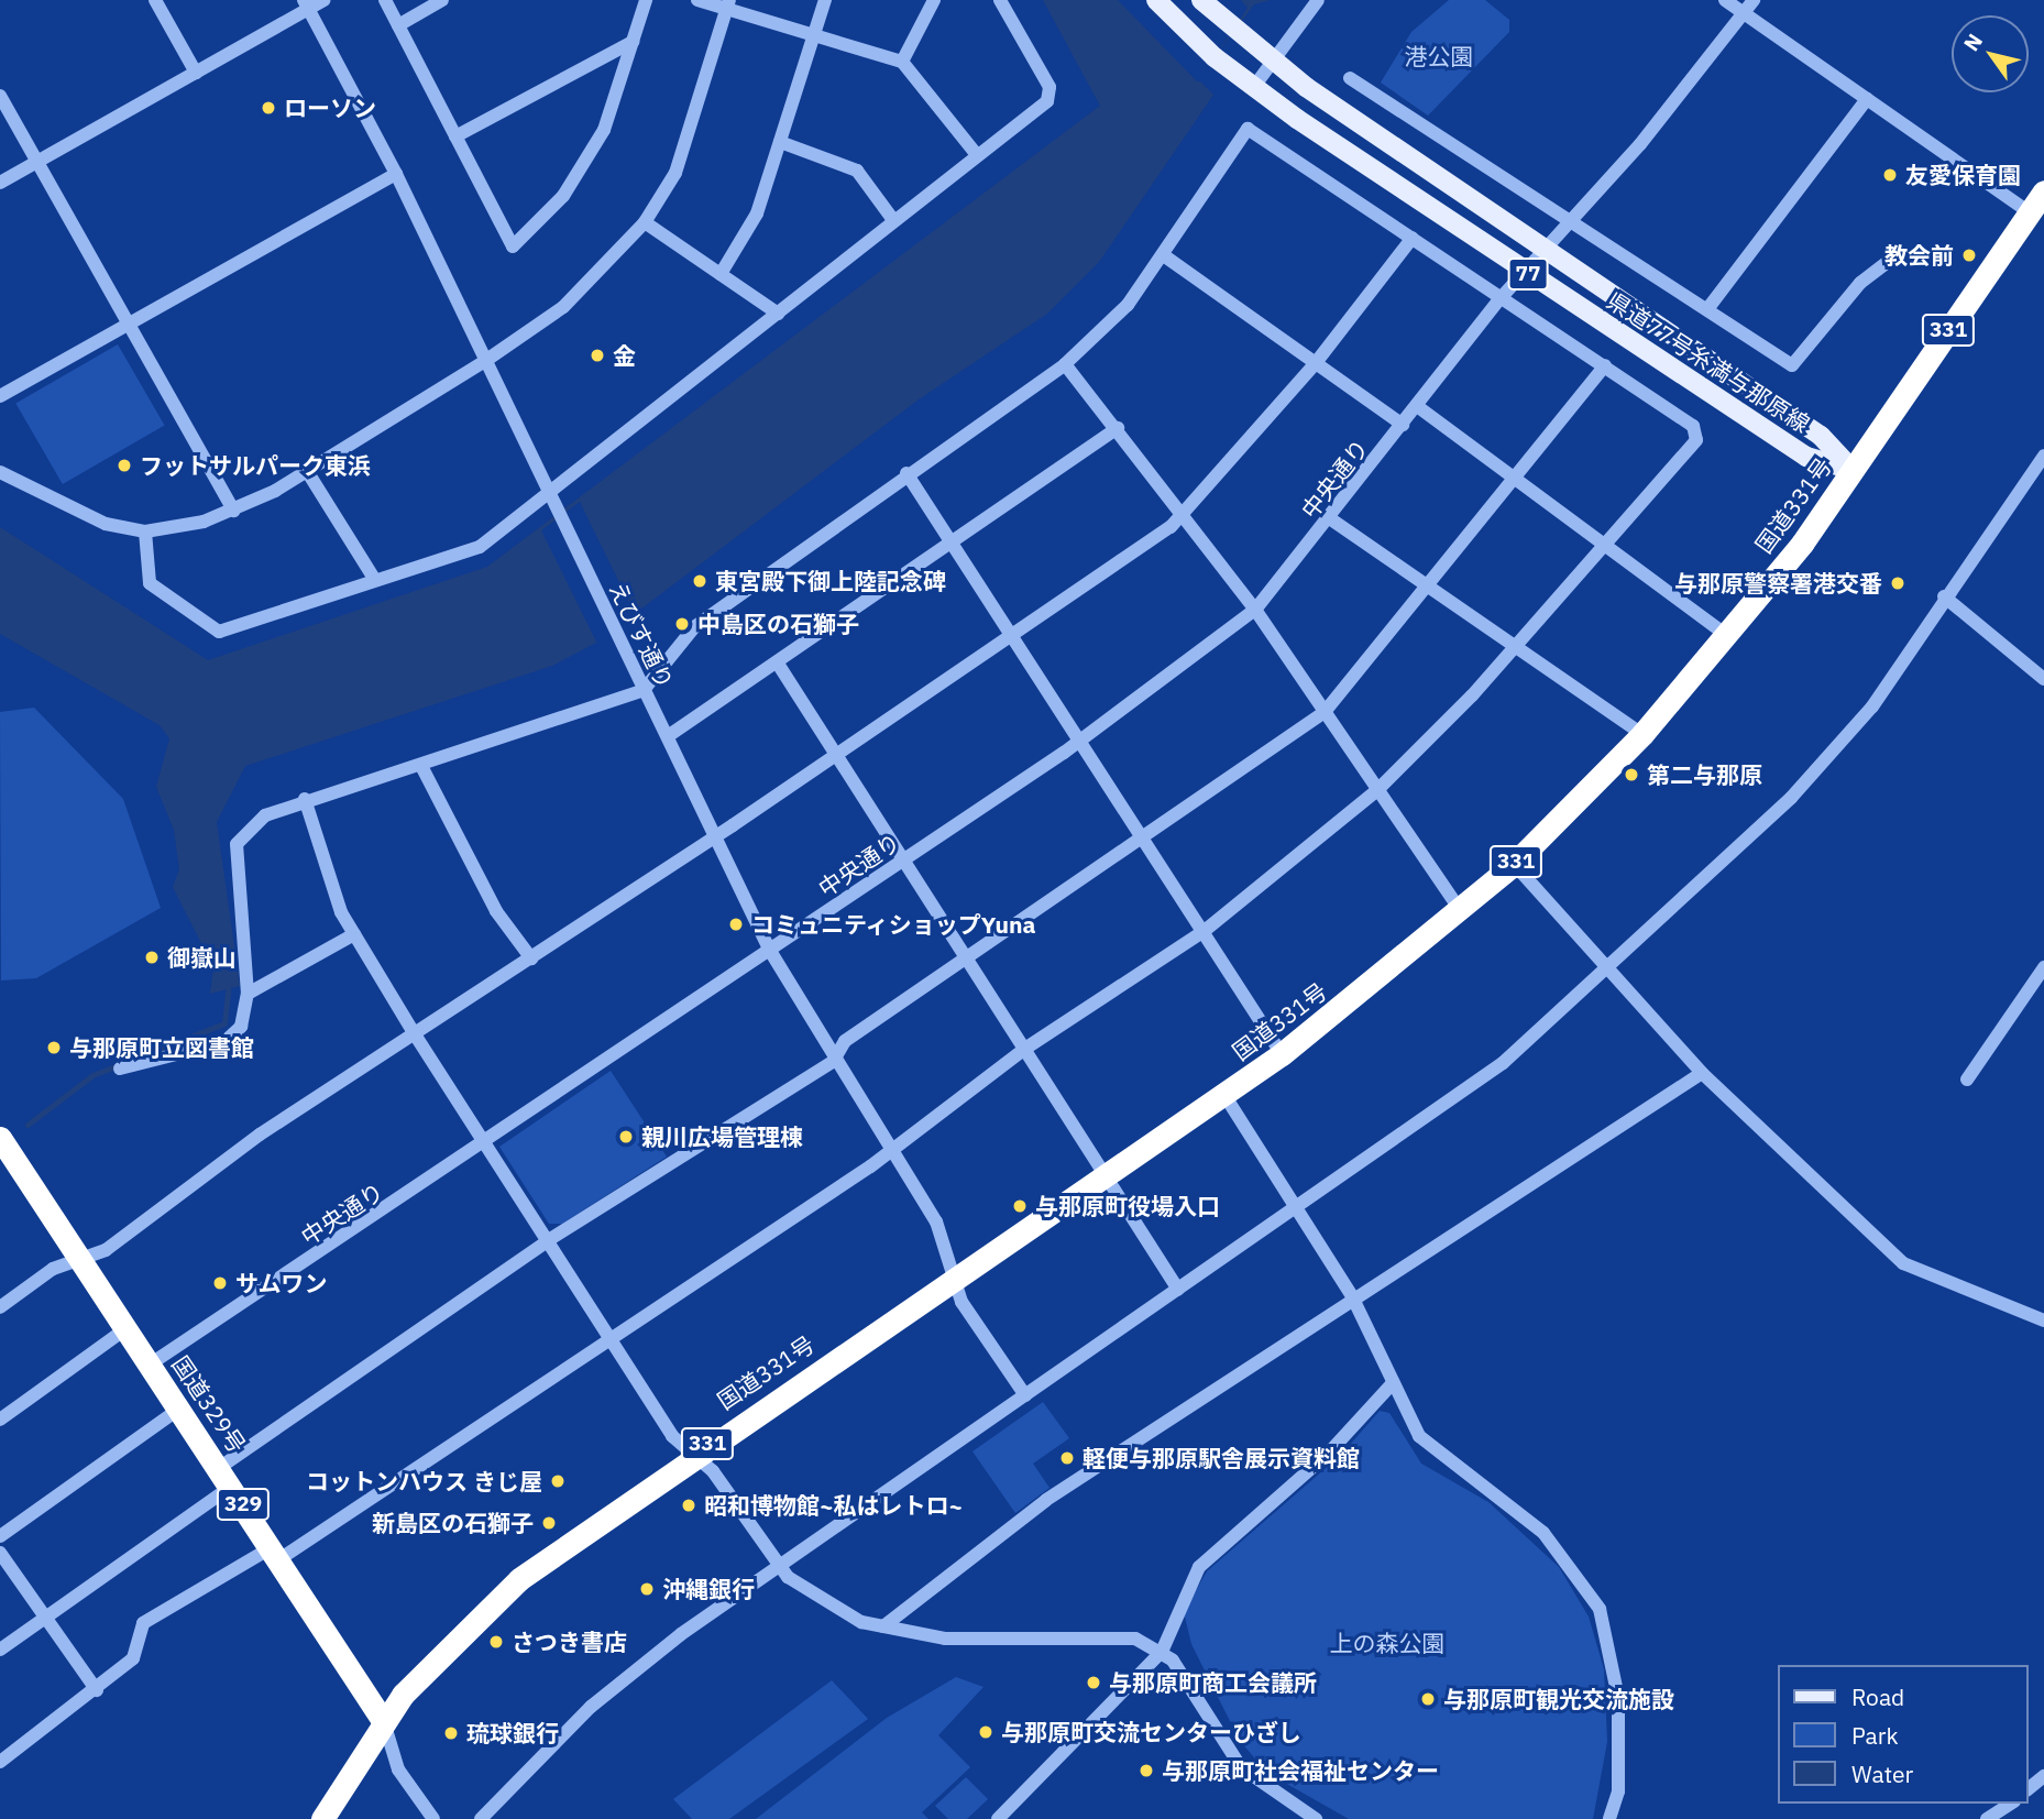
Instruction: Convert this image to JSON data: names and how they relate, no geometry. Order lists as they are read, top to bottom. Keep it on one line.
{"streets":{"highway":["331","国道331号","国道329号","329"],"main road":["77","県道77号糸満与那原線"],"street":["中央通り","えびす通り"]},"crossings":[["県道77号糸満与那原線","中央通り"],["県道77号糸満与那原線","国道331号"],["中央通り","えびす通り"],["中央通り","国道329号"],["国道331号","えびす通り"],["国道331号","国道329号"]],"parks":["港公園","上の森公園"],"places":["ローソン","友愛保育園","教会前","金","フットサルパーク東浜","東宮殿下御上陸記念碑","与那原警察署港交番","中島区の石獅子","第二与那原","コミュニティショップYuna","御嶽山","与那原町立図書館","親川広場管理棟","与那原町役場入口","サムワン","軽便与那原駅舎展示資料館","コットンハウス きじ屋","昭和博物館~私はレトロ~","新島区の石獅子","沖縄銀行","さつき書店","与那原町商工会議所","与那原町観光交流施設","与那原町交流センターひざし","琉球銀行","与那原町社会福祉センター"],"legend":["Road","Park","Water"],"north":"top left"}
